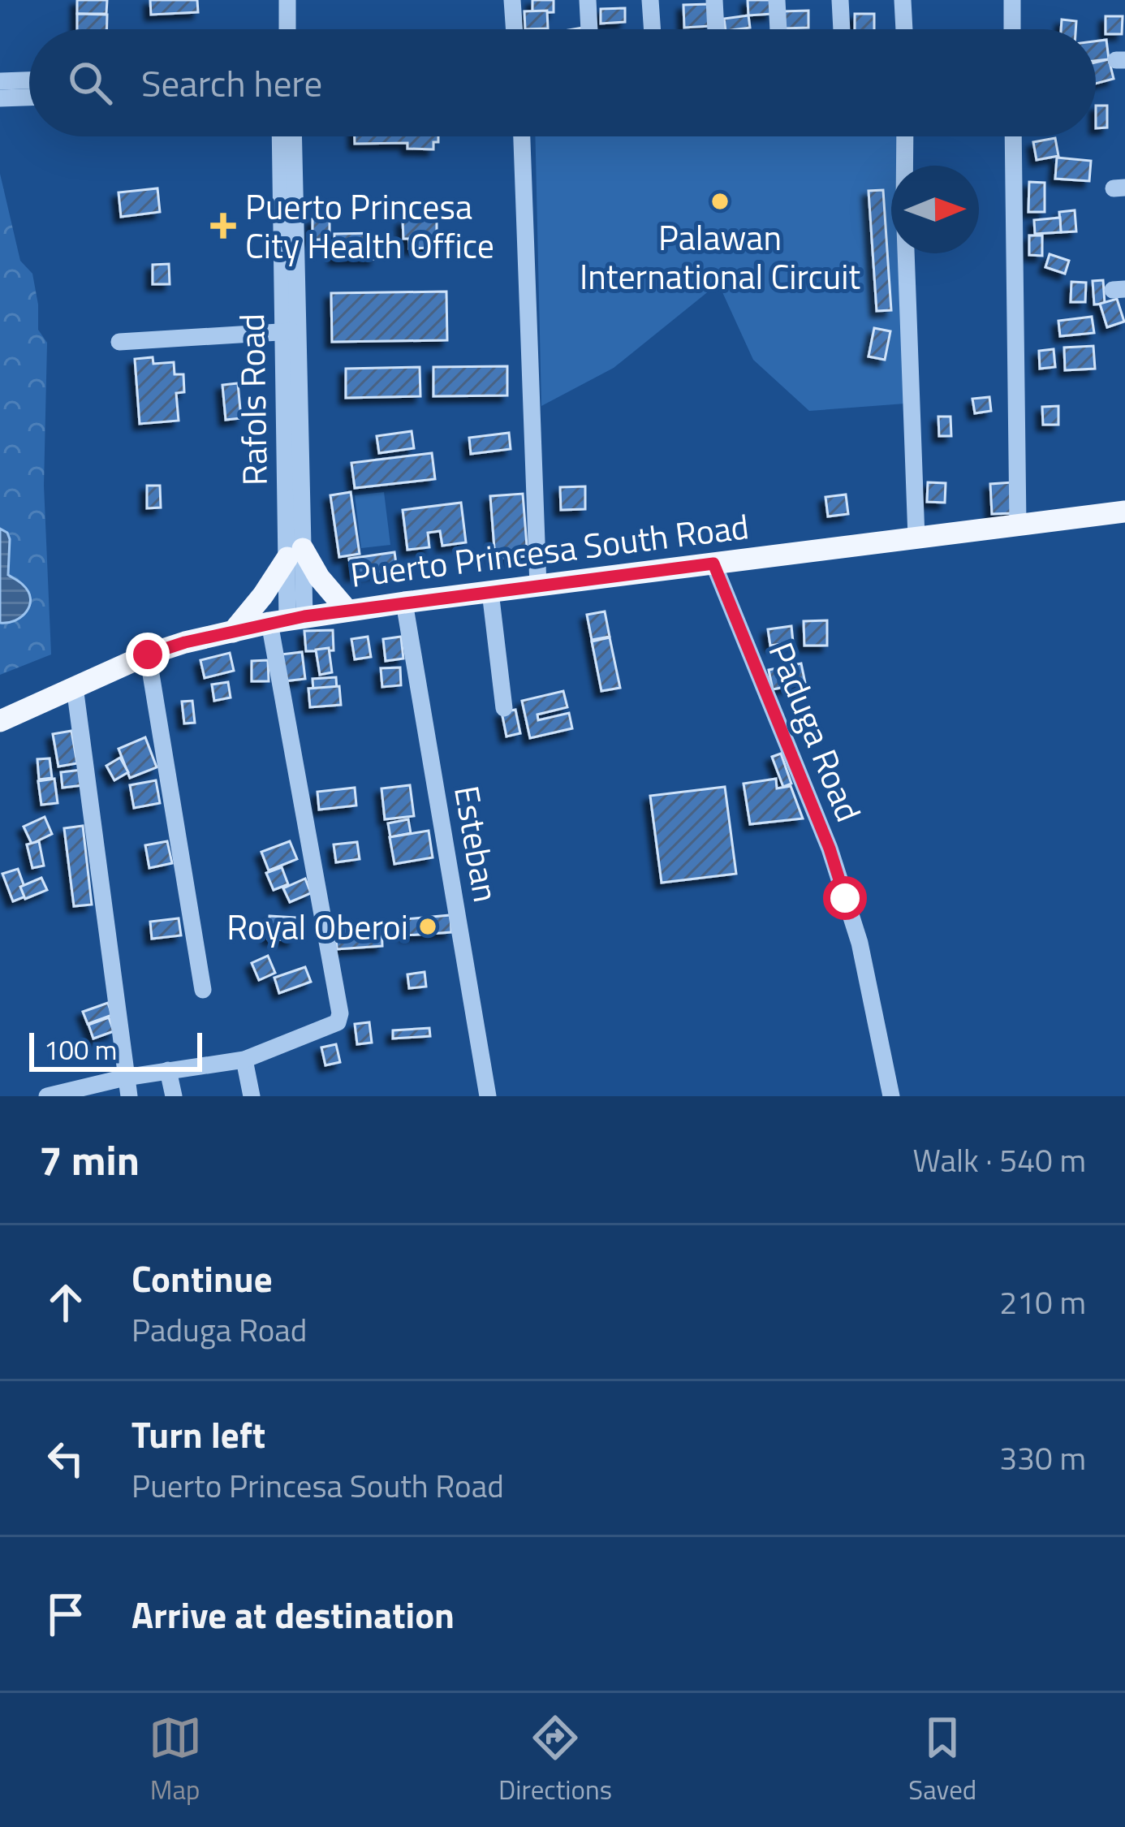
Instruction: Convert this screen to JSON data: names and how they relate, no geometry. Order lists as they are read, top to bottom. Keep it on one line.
{"streets":{"main road":["Puerto Princesa South Road"],"street":["Rafols Road","Paduga Road","Esteban"]},"crossings":[["Rafols Road","Puerto Princesa South Road"],["Puerto Princesa South Road","Paduga Road"],["Puerto Princesa South Road","Esteban"]],"places":{"other":["Palawan International Circuit","Royal Oberoi"],"health":["Puerto Princesa City Health Office"]},"scale_bar":"100 m","north":"right","page":{"search":"Search here","scale":"100 m","heading":["7 min","Walk · 540 m"],"list":[["Continue","Paduga Road","210 m"],["Turn left","Puerto Princesa South Road","330 m"],"Arrive at destination"],"nav":["Map","Directions","Saved"]}}
